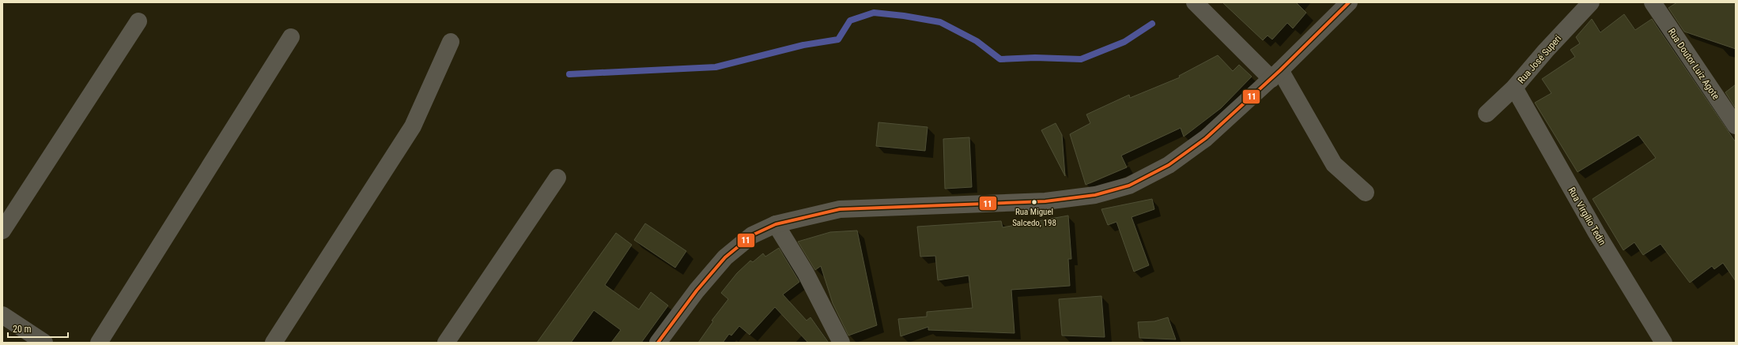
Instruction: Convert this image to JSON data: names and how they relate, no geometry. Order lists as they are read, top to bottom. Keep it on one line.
{"streets":{"street":["Rua José Superi","Rua Doutor Luiz Agote","Rua Virgílio Tedin"]},"crossings":[["Rua José Superi","Rua Virgílio Tedin"]],"places":["Rua Miguel Salcedo, 198"],"lines":["transit line 11"],"scale_bar":"20 m"}
